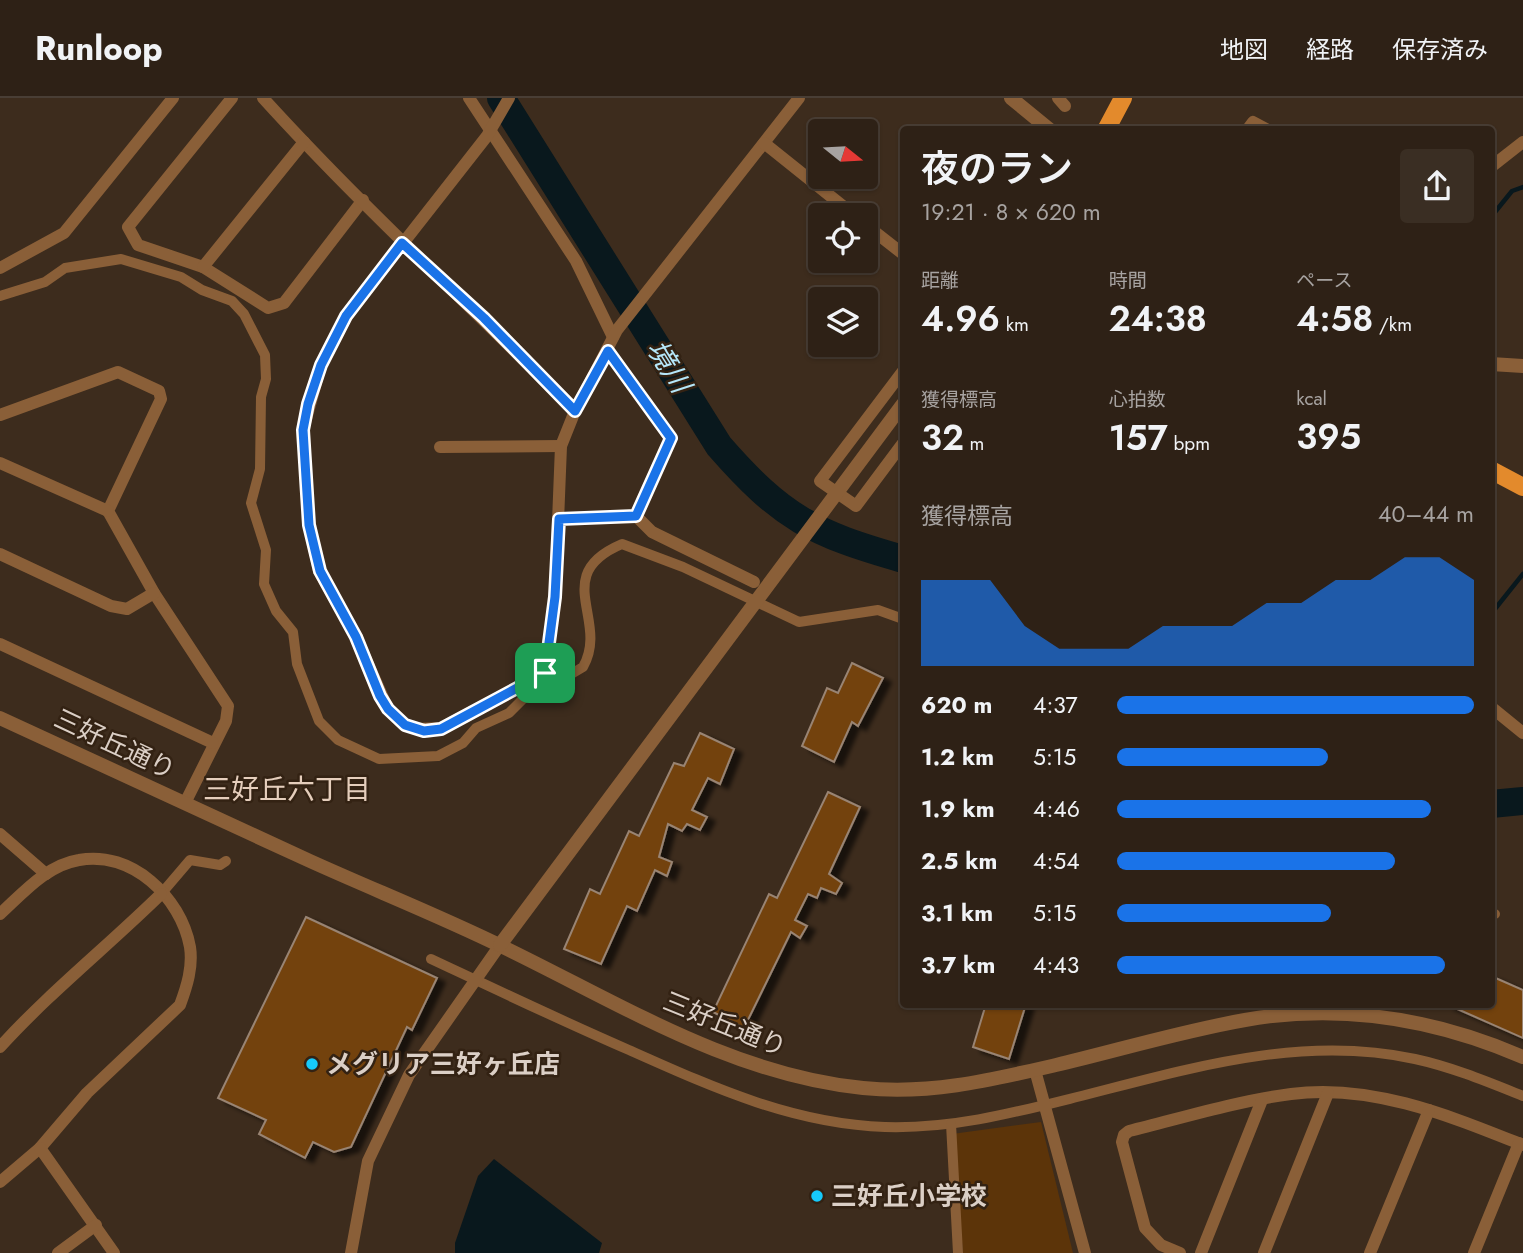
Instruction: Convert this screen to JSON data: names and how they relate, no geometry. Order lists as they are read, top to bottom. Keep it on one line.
{"streets":{"street":["三好丘通り"]},"districts":["三好丘六丁目"],"water":["境川"],"places":["メグリア三好ヶ丘店","三好丘小学校"],"north":"right","page":{"header":"Runloop","nav":["地図","経路","保存済み"],"heading":["夜のラン","19:21 · 8 × 620 m"],"stats":[["距離","4.96 km"],["時間","24:38"],["ペース","4:58 /km"],["獲得標高","32 m"],["心拍数","157 bpm"],["kcal","395"]],"chart":["獲得標高","40–44 m"],"list":[{"name":"620 m","note":"4:37"},{"name":"1.2 km","note":"5:15"},{"name":"1.9 km","note":"4:46"},{"name":"2.5 km","note":"4:54"},{"name":"3.1 km","note":"5:15"},{"name":"3.7 km","note":"4:43"}]}}
